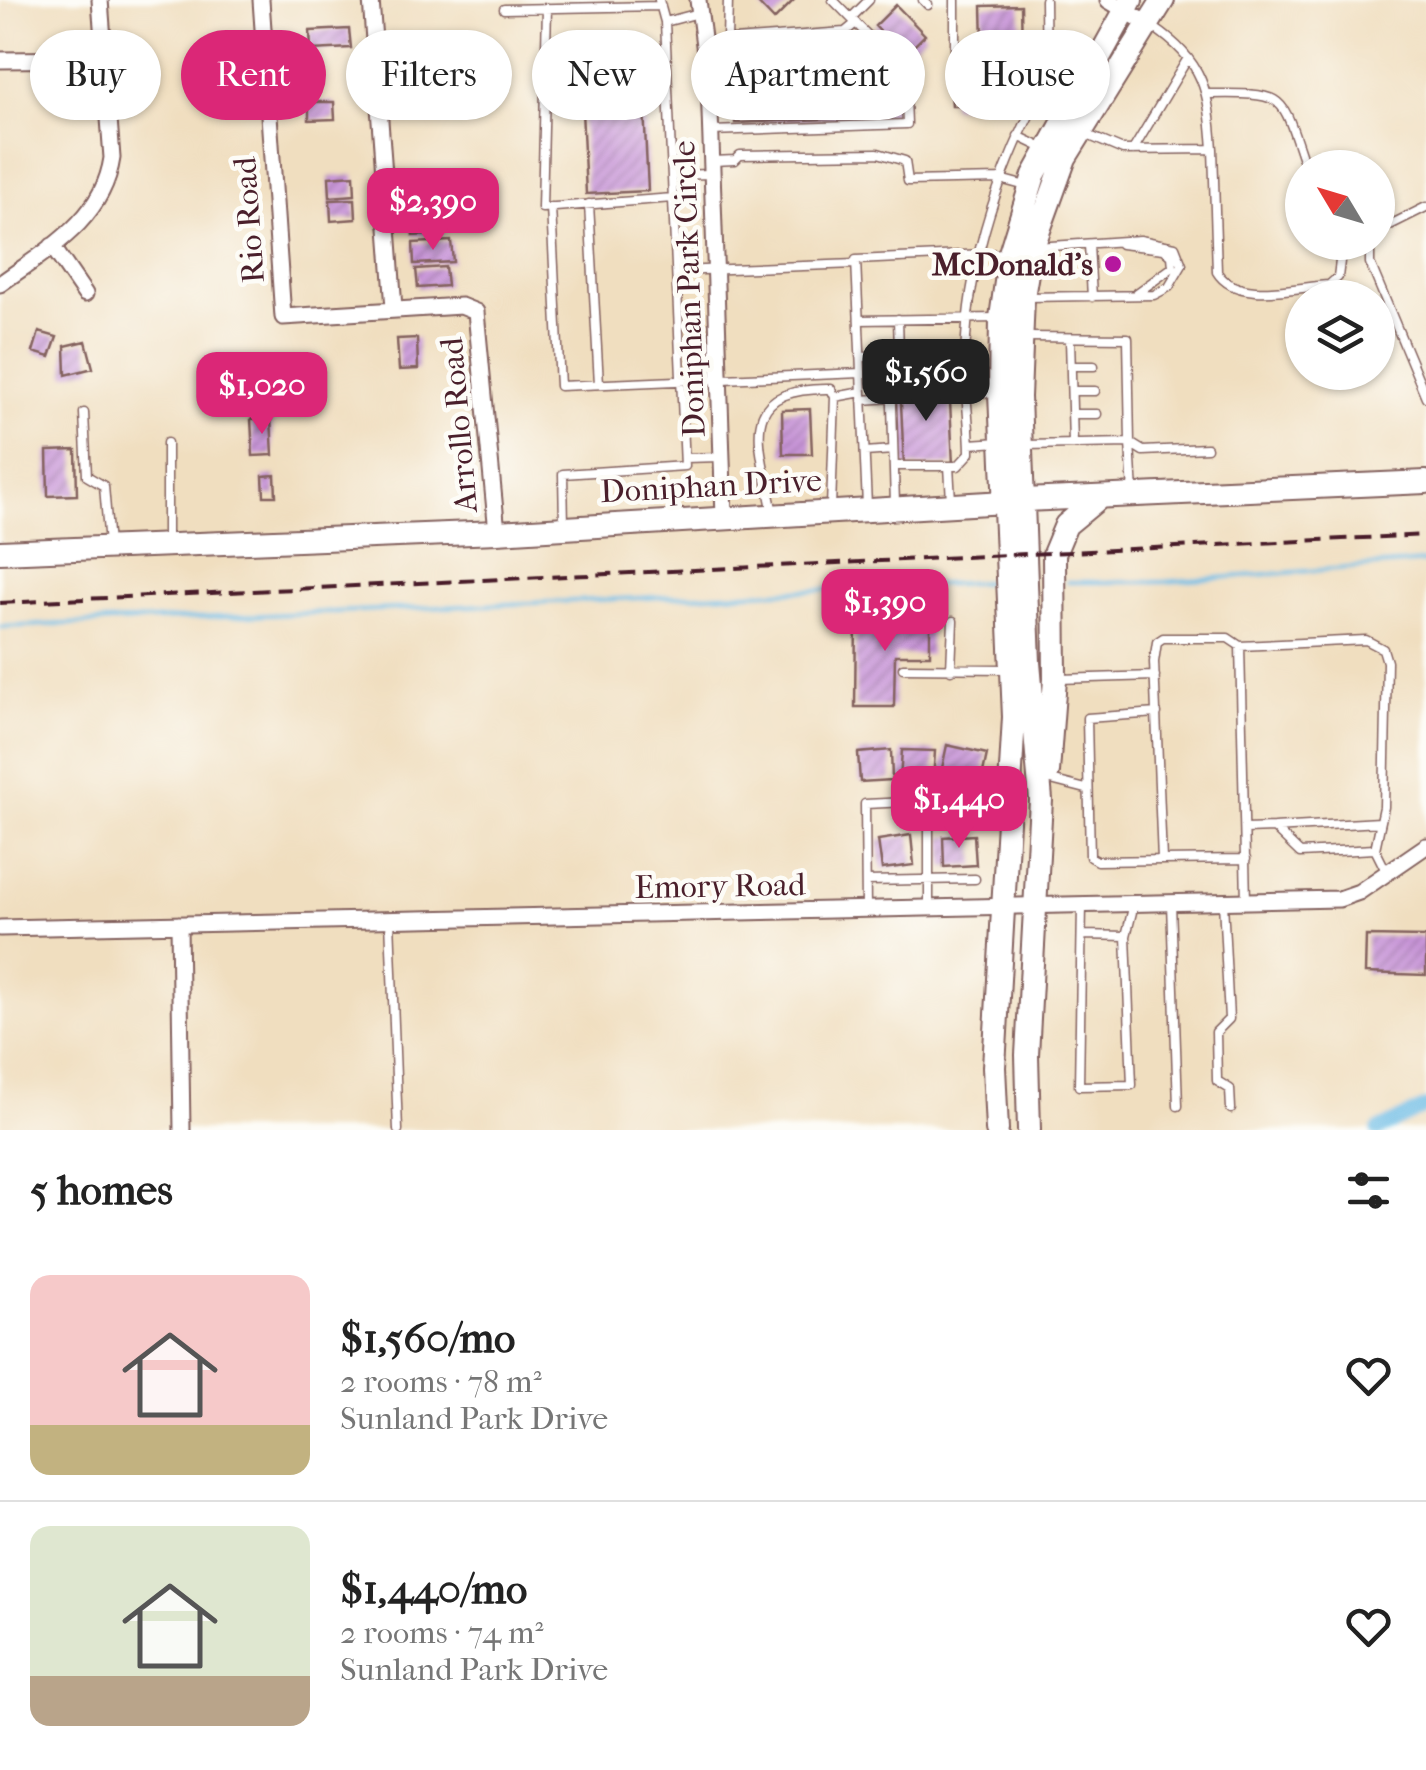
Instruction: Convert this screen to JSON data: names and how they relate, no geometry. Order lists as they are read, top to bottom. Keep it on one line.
{"streets":{"main road":["Doniphan Drive"],"street":["Rio Road","Doniphan Park Circle","Arrollo Road","Emory Road"]},"crossings":[["Rio Road","Arrollo Road"],["Doniphan Park Circle","Doniphan Drive"],["Arrollo Road","Doniphan Drive"]],"places":["McDonald's"],"north":"top left","page":{"chip":["Buy","Rent","Filters","New","Apartment","House"],"price":["$2,390","$1,560","$1,020","$1,390","$1,440"],"heading":"5 homes","list":[{"name":"$1,560/mo","note":"2 rooms · 78 m² · Sunland Park Drive"},{"name":"$1,440/mo","note":"2 rooms · 74 m² · Sunland Park Drive"}]}}
